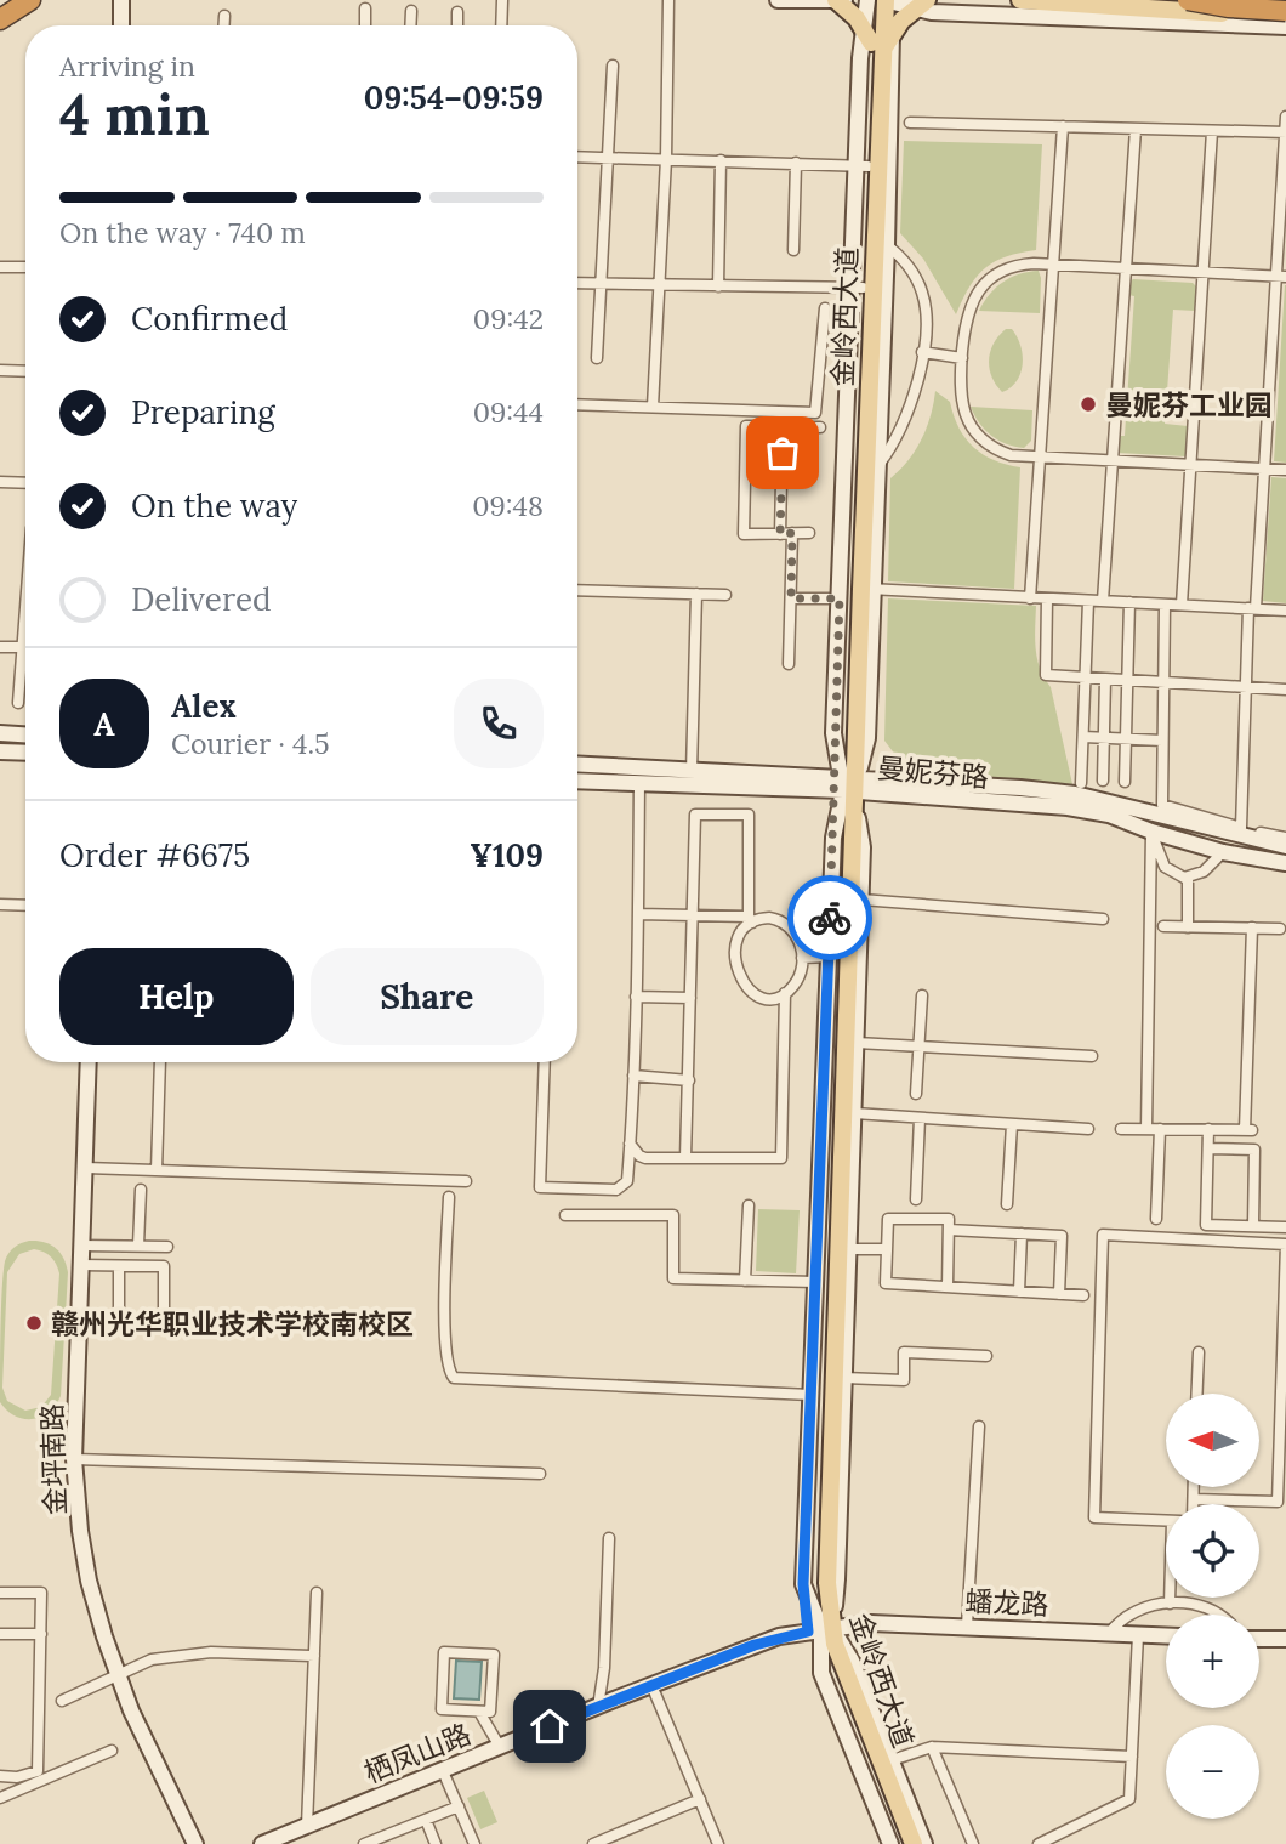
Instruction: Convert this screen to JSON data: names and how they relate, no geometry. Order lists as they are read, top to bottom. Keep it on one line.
{"streets":{"main road":["金岭西大道"],"street":["曼妮芬路","金坪南路","蟠龙路","栖凤山路"]},"crossings":[["金岭西大道","曼妮芬路"],["金岭西大道","蟠龙路"],["金岭西大道","栖凤山路"],["蟠龙路","栖凤山路"]],"places":["曼妮芬工业园","赣州光华职业技术学校南校区"],"north":"left","page":{"heading":["4 min","Arriving in","09:54–09:59"],"panel":["Alex","Courier · 4.5","Order #6675","¥109"],"bar":"On the way · 740 m","list":[["Confirmed","09:42"],["Preparing","09:44"],["On the way","09:48"],"Delivered"],"round":"A","buttons":["Help","Share"],"map_buttons":["+","−"]}}
